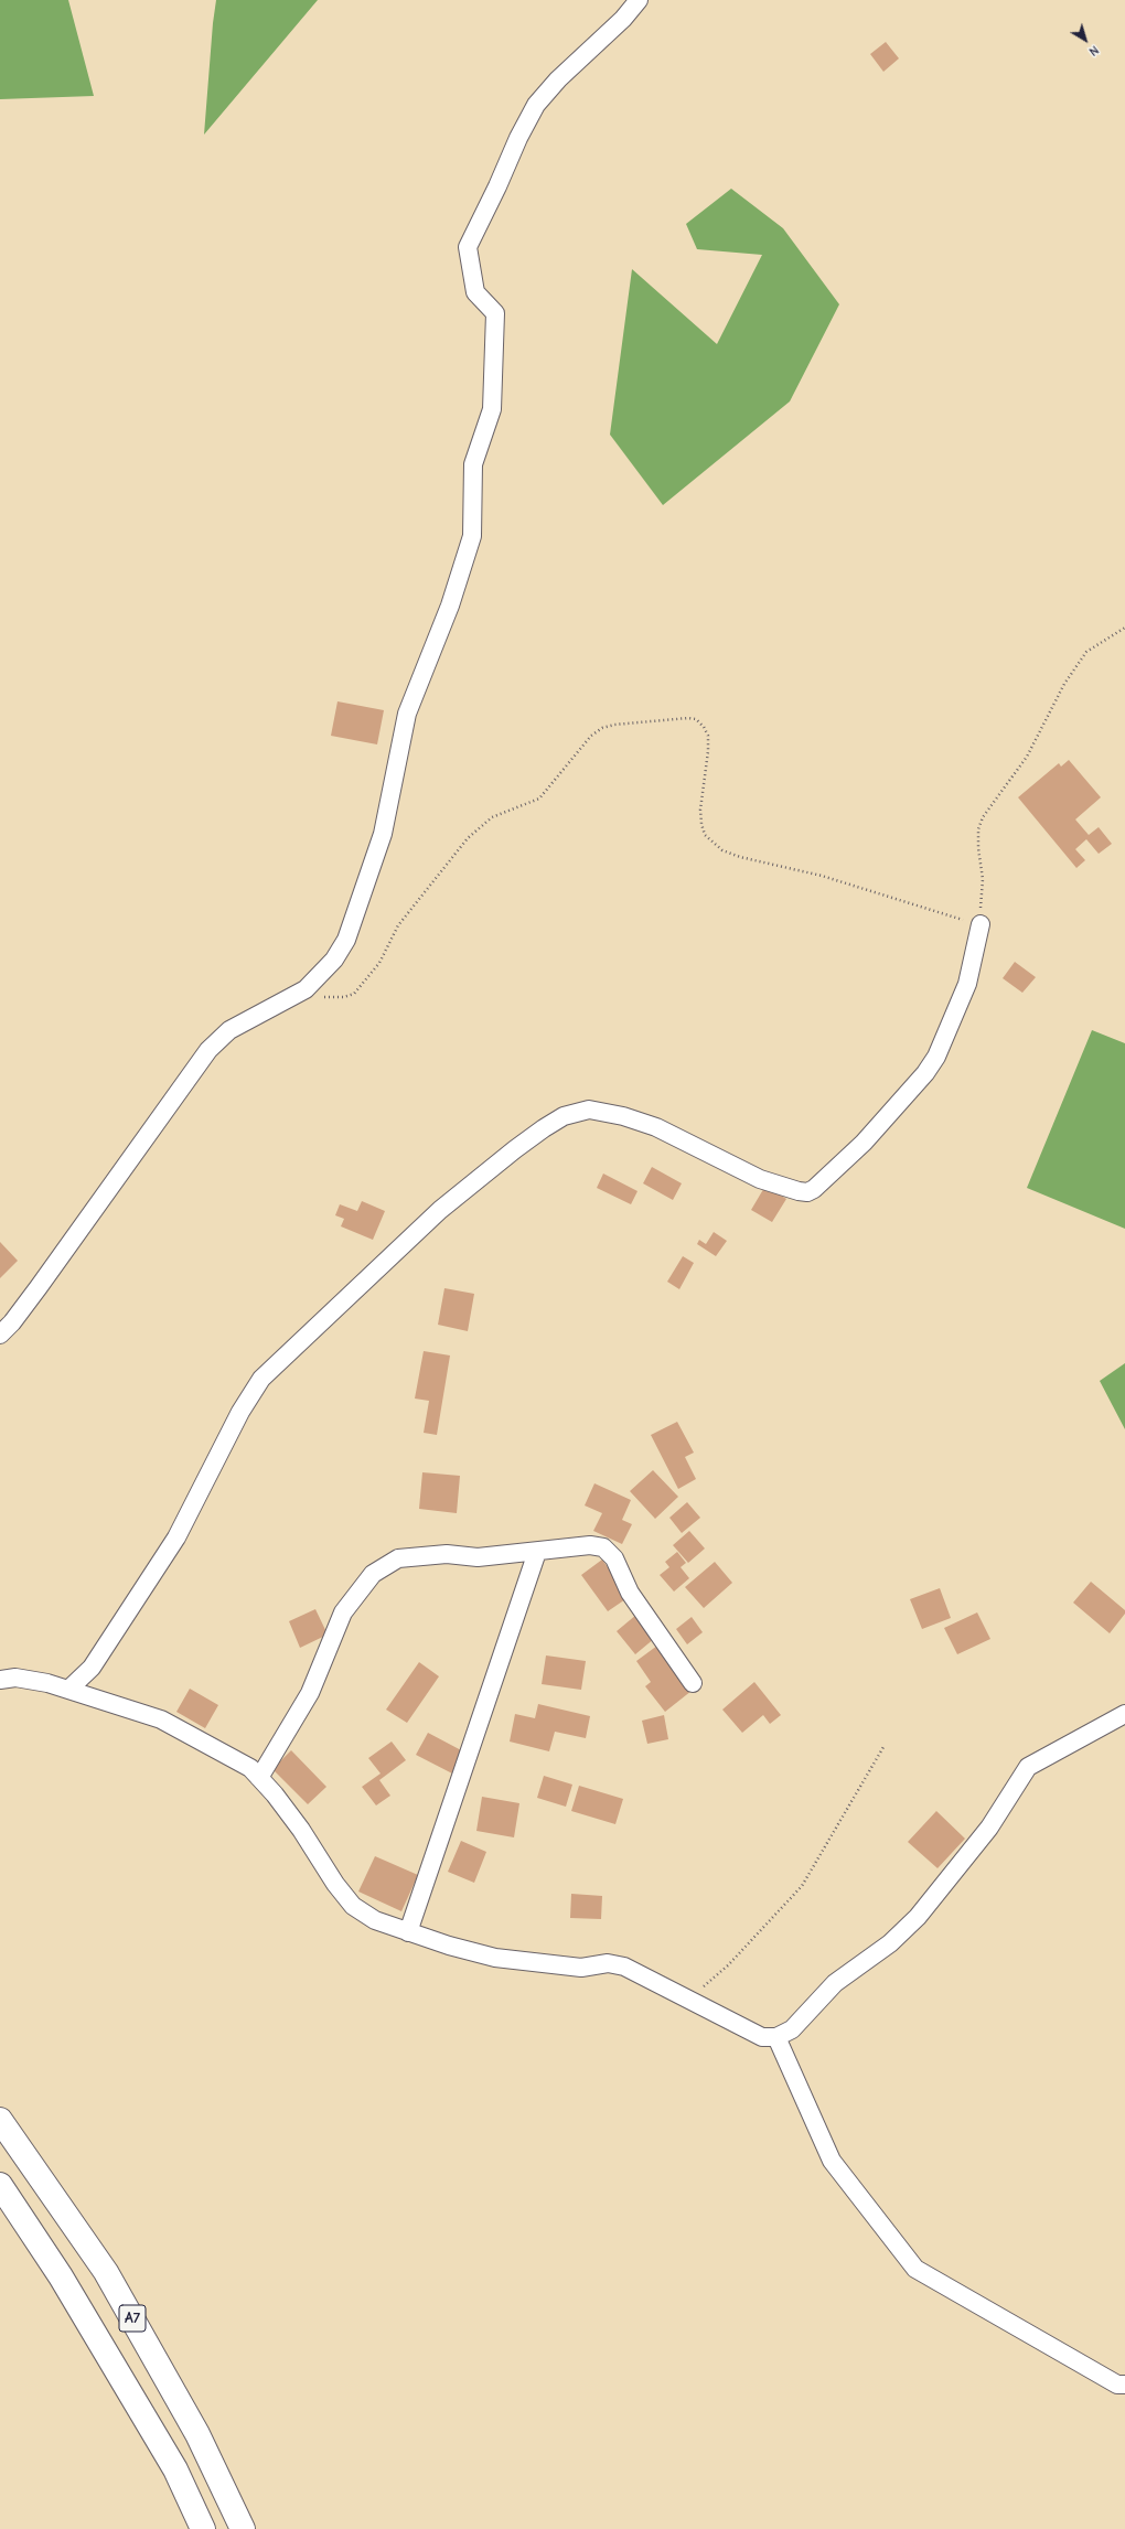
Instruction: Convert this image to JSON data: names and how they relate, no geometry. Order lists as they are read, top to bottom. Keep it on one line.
{"streets":{"highway":["A7"]},"north":"bottom right"}
